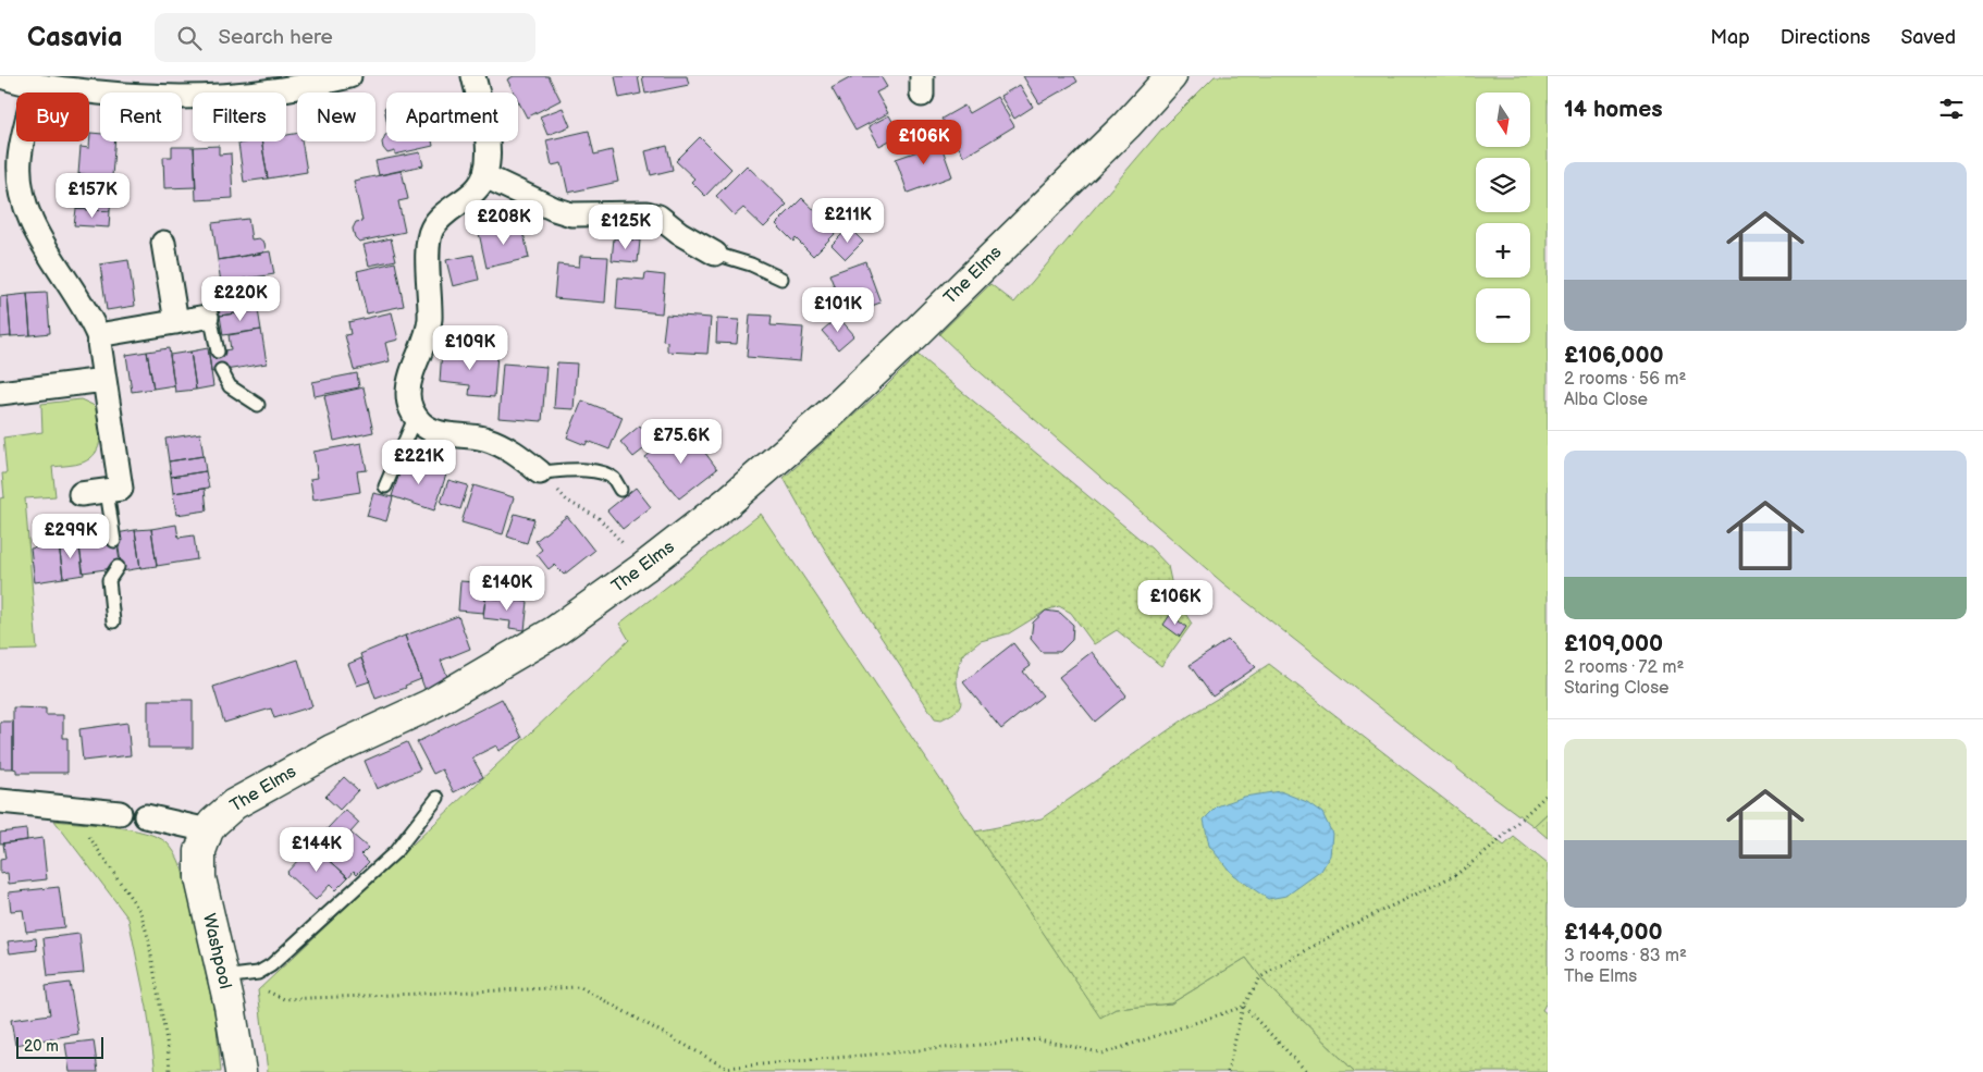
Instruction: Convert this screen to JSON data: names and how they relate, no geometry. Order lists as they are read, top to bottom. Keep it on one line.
{"streets":{"street":["The Elms","Washpool"]},"crossings":[["The Elms","Washpool"]],"scale_bar":"20 m","north":"bottom","page":{"header":"Casavia","search":"Search here","nav":["Map","Directions","Saved"],"heading":"14 homes","map_buttons":["+","−"],"chip":["Buy","Rent","Filters","New","Apartment"],"price":["£106K","£157K","£211K","£208K","£125K","£220K","£101K","£109K","£75.6K","£221K","£299K","£140K","£106K","£144K"],"list":[{"name":"£106,000","note":"2 rooms · 56 m² · Alba Close"},{"name":"£109,000","note":"2 rooms · 72 m² · Staring Close"},{"name":"£144,000","note":"3 rooms · 83 m² · The Elms"}],"scale":"20 m"}}
